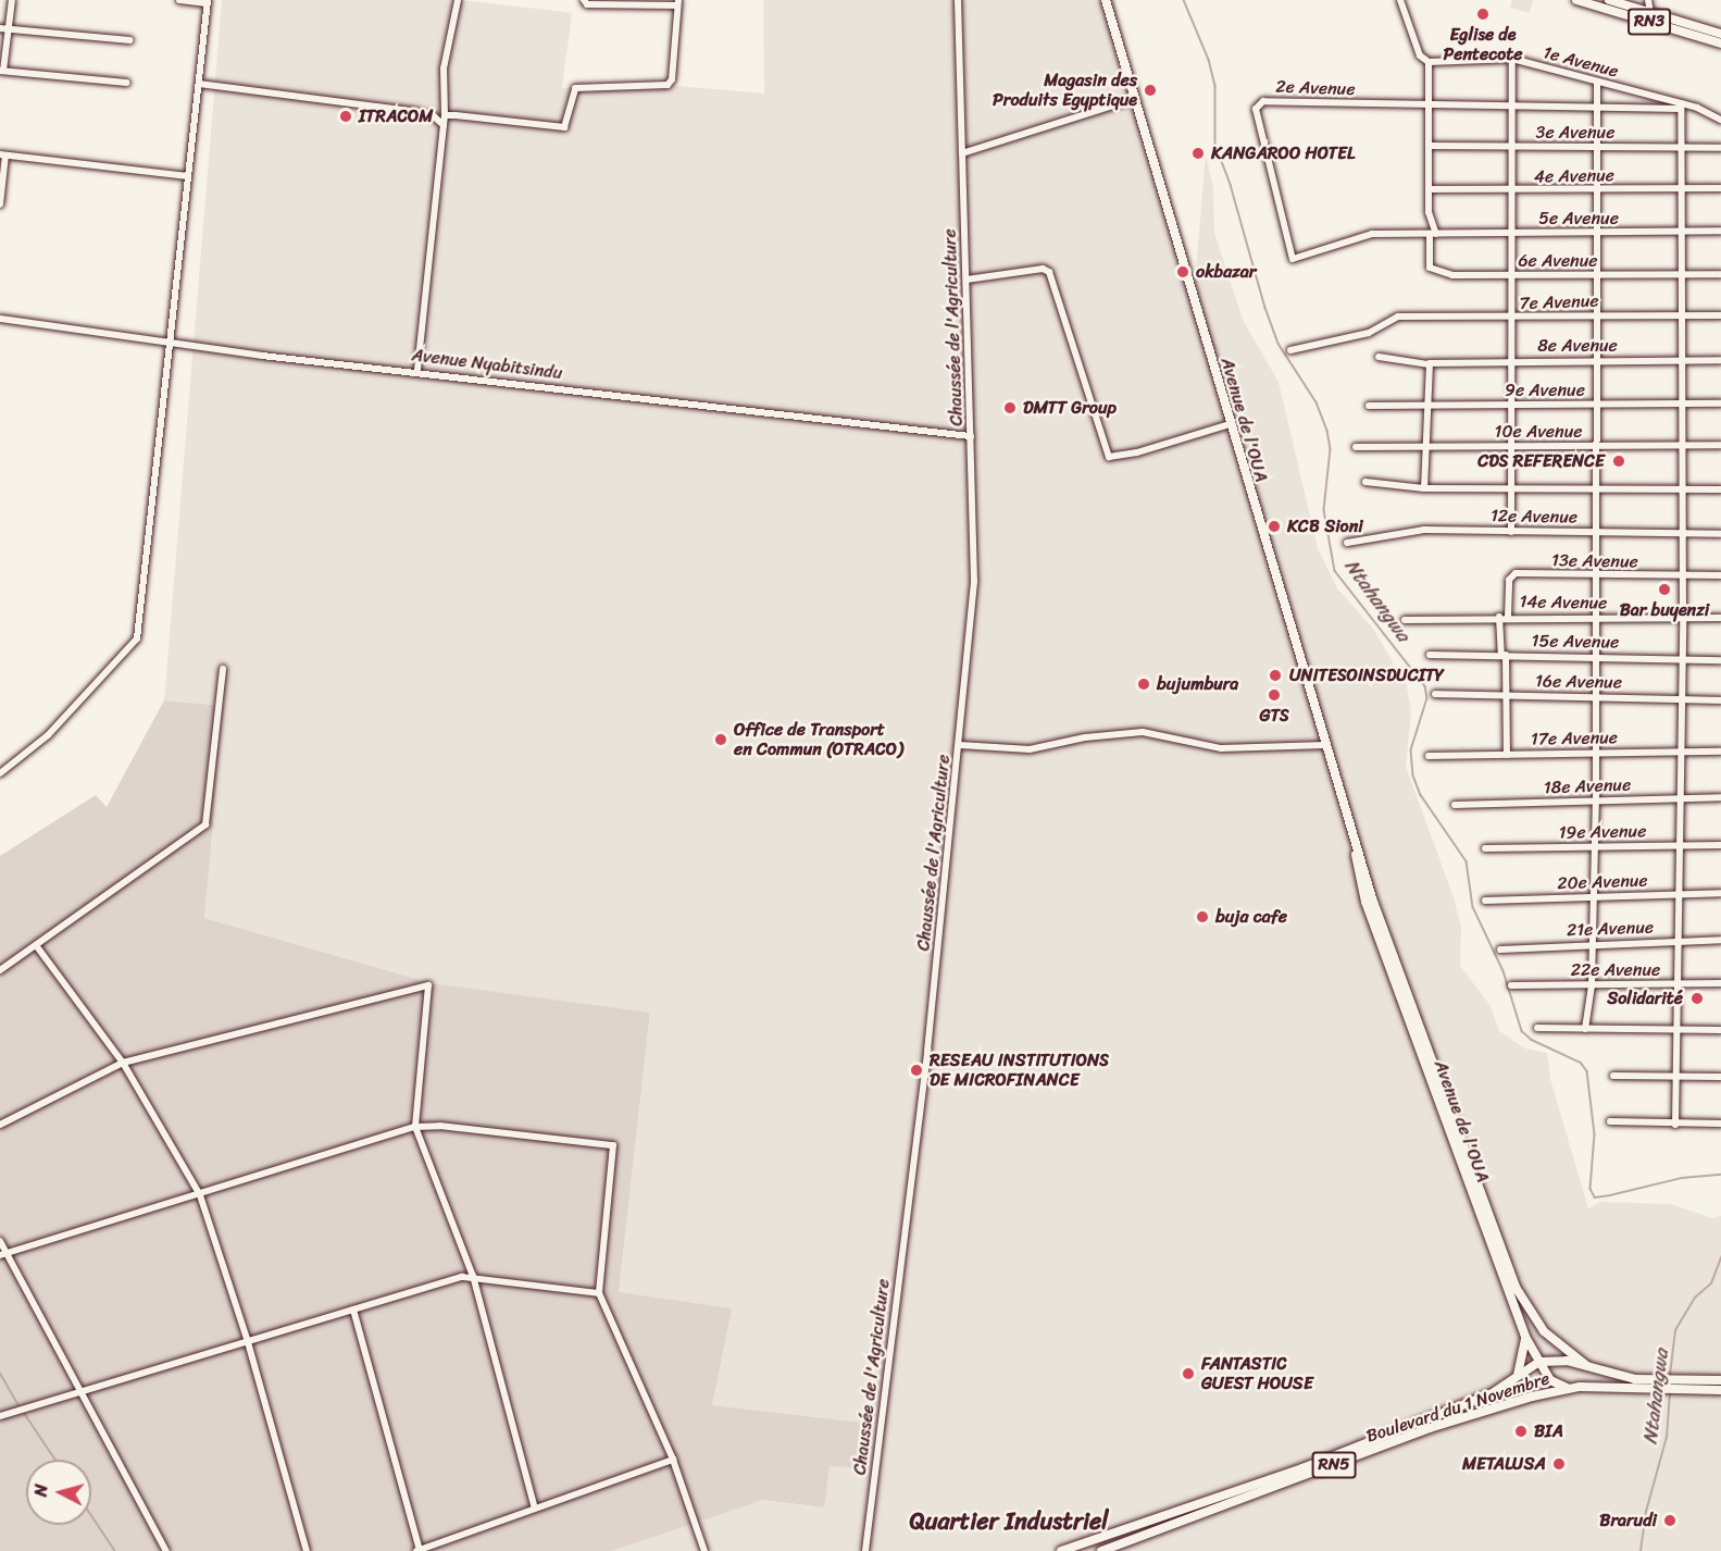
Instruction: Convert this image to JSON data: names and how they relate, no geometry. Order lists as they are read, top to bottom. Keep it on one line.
{"streets":{"highway":["RN3"],"main road":["Avenue de l'OUA","Boulevard du 1 Novembre","RN5"],"street":["1e Avenue","2e Avenue","3e Avenue","4e Avenue","5e Avenue","6e Avenue","7e Avenue","Chaussée de l'Agriculture","8e Avenue","Avenue Nyabitsindu","9e Avenue","10e Avenue","12e Avenue","13e Avenue","14e Avenue","15e Avenue","16e Avenue","17e Avenue","18e Avenue","19e Avenue","20e Avenue","21e Avenue","22e Avenue"]},"crossings":[["1e Avenue","2e Avenue"],["2e Avenue","5e Avenue"],["2e Avenue","6e Avenue"],["5e Avenue","6e Avenue"],["Chaussée de l'Agriculture","Avenue Nyabitsindu"],["Avenue de l'OUA","Boulevard du 1 Novembre"],["13e Avenue","14e Avenue"],["13e Avenue","15e Avenue"],["13e Avenue","16e Avenue"],["13e Avenue","17e Avenue"],["Boulevard du 1 Novembre","RN5"]],"districts":["Quartier Industriel"],"water":["Ntahangwa"],"places":["Eglise de Pentecote","Magasin des Produits Egyptique","ITRACOM","KANGAROO HOTEL","okbazar","DMTT Group","CDS REFERENCE","KCB Sioni","Bar buyenzi","UNITESOINSDUCITY","bujumbura","GTS","Office de Transport en Commun (OTRACO)","buja cafe","Solidarité","RESEAU INSTITUTIONS DE MICROFINANCE","FANTASTIC GUEST HOUSE","BIA","METALUSA","Brarudi"],"north":"left"}
